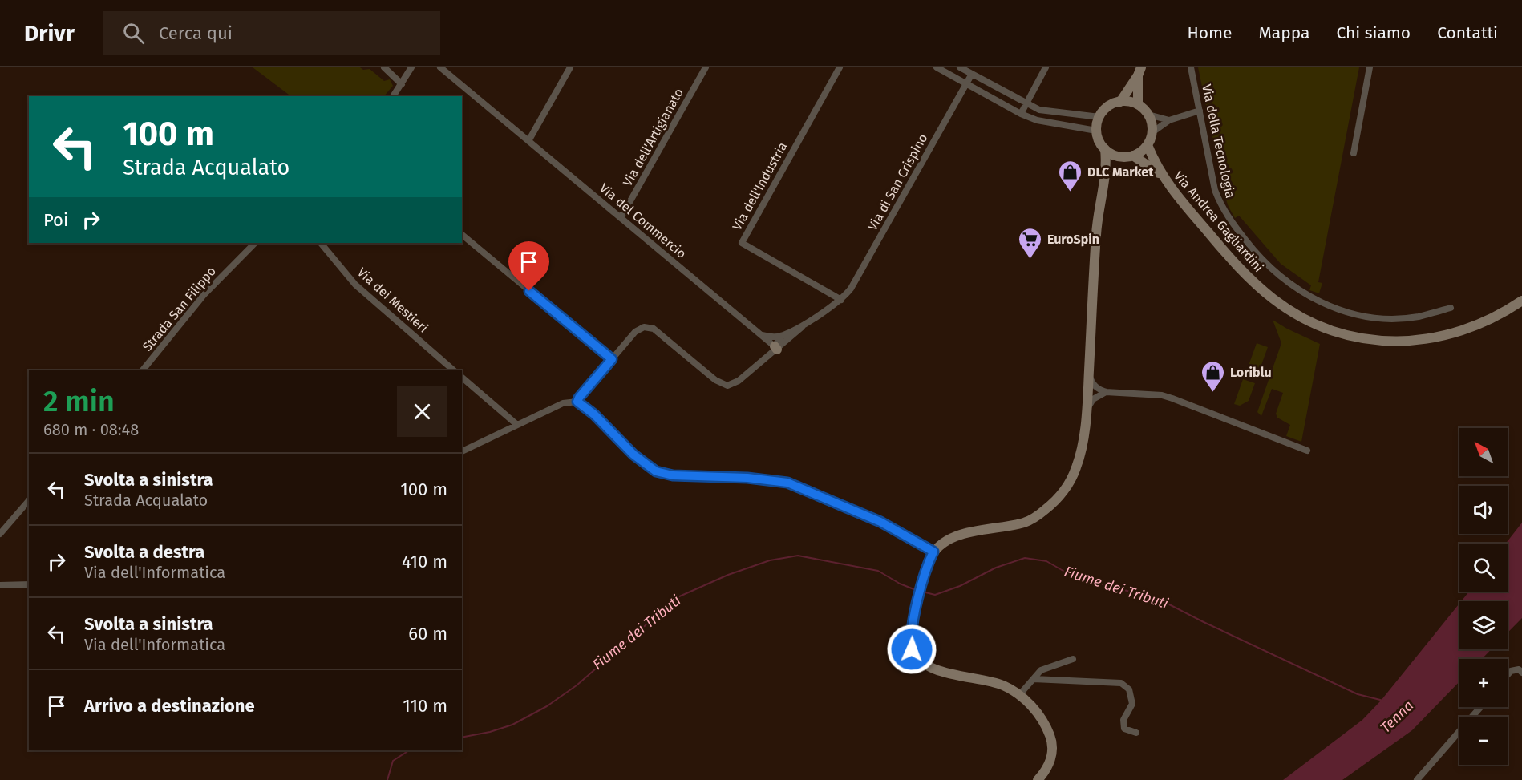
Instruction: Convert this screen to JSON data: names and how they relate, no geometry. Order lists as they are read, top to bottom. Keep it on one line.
{"streets":{"main road":["Via Andrea Gagliardini"],"street":["Via dell'Artigianato","Via della Tecnologia","Via di San Crispino","Via dell'Industria","Via del Commercio","Via dei Mestieri","Strada San Filippo"]},"crossings":[["Via dell'Artigianato","Via del Commercio"],["Via di San Crispino","Via dell'Industria"]],"water":["Fiume dei Tributi","Tenna"],"places":{"shop":["DLC Market","Loriblu"],"supermarket":["EuroSpin"]},"north":"top left","page":{"header":"Drivr","search":"Cerca qui","nav":["Home","Mappa","Chi siamo","Contatti"],"turn":["100 m","Strada Acqualato"],"then":"Poi","heading":["2 min","680 m · 08:48"],"map_buttons":["+","−"],"list":[{"name":"Svolta a sinistra","note":"Strada Acqualato","value":"100 m"},{"name":"Svolta a destra","note":"Via dell'Informatica","value":"410 m"},{"name":"Svolta a sinistra","note":"Via dell'Informatica","value":"60 m"},{"name":"Arrivo a destinazione","value":"110 m"}]}}
